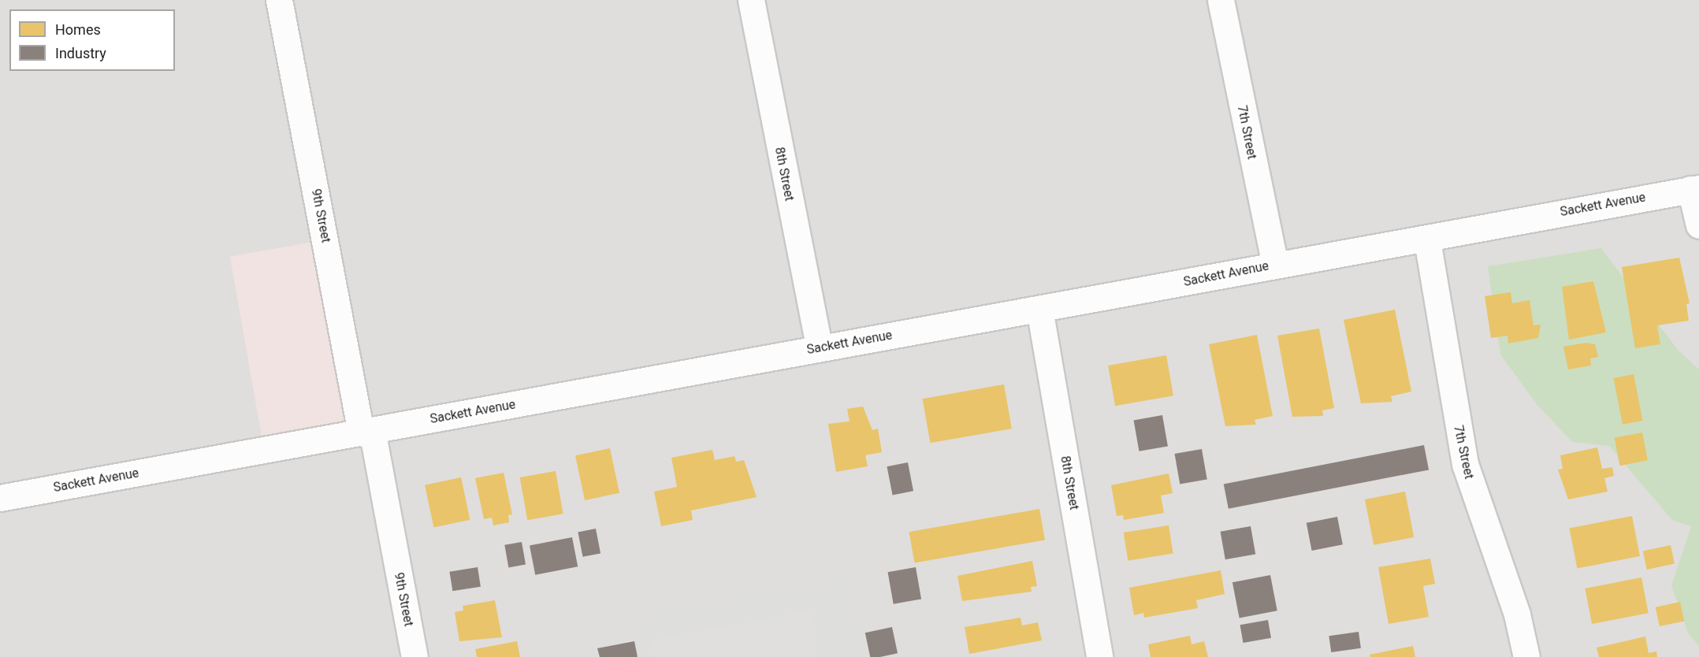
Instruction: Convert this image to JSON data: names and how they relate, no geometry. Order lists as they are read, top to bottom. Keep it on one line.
{"streets":{"street":["7th Street","8th Street","Sackett Avenue","9th Street"]},"crossings":[["7th Street","Sackett Avenue"],["8th Street","Sackett Avenue"],["Sackett Avenue","9th Street"]],"legend":["Homes","Industry"]}
